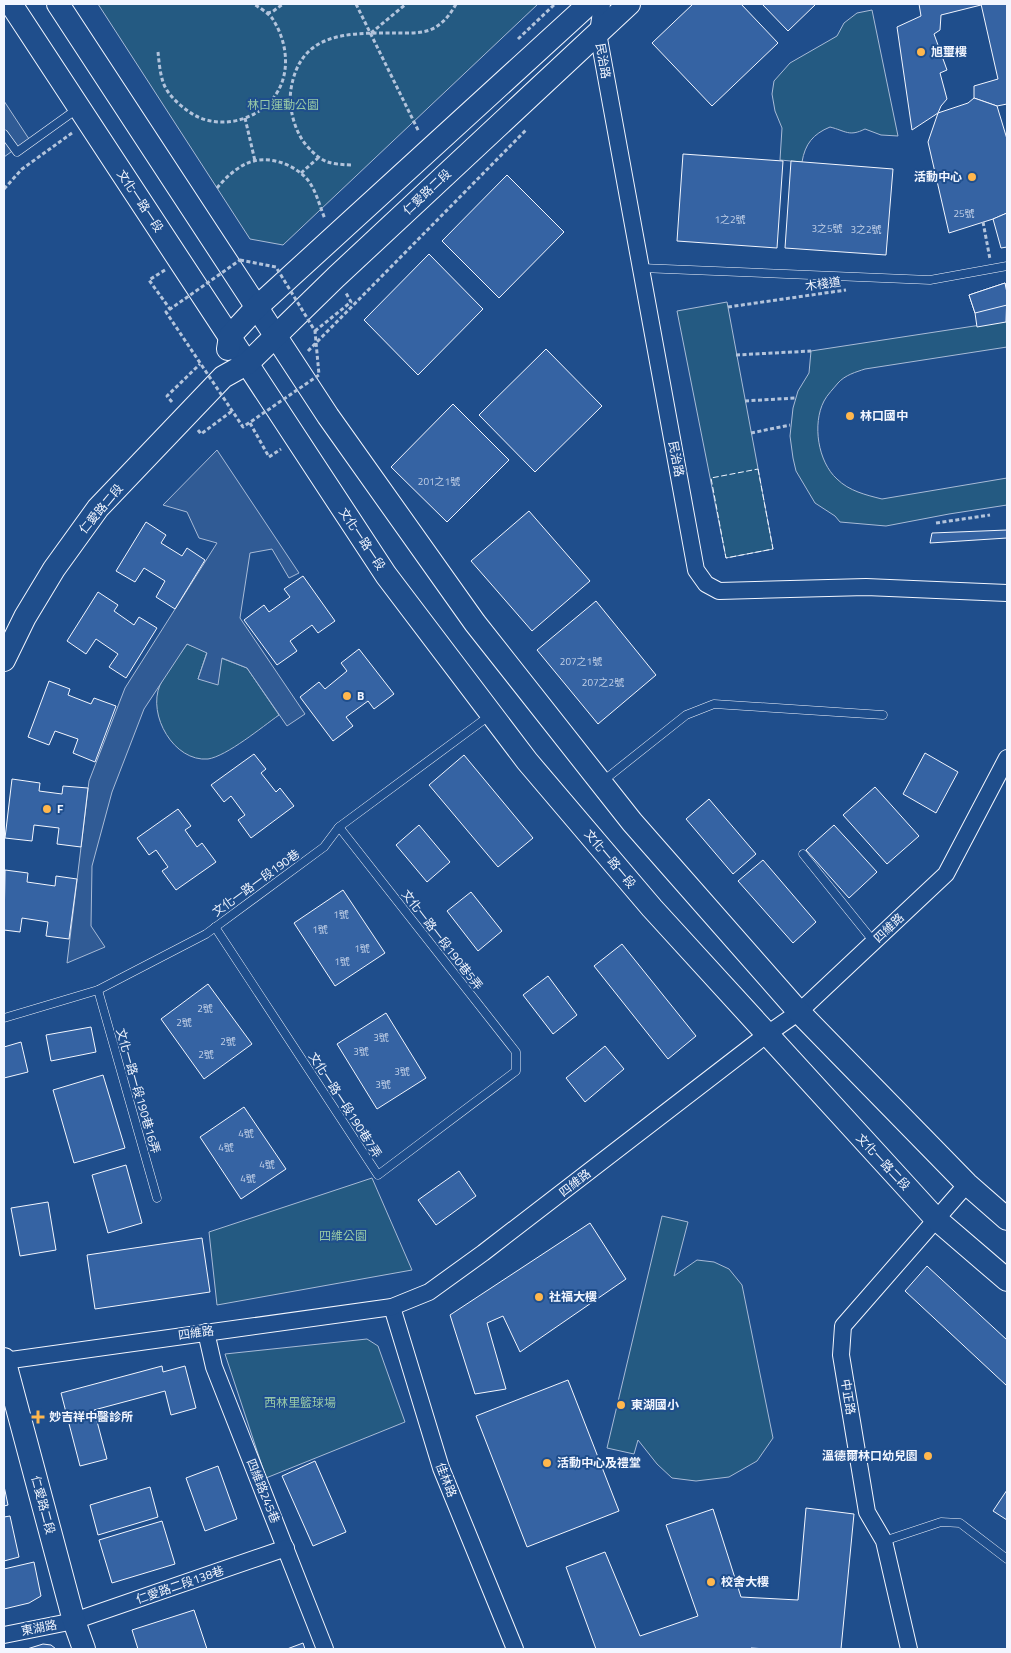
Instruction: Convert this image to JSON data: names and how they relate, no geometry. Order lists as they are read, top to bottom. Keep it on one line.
{"streets":{"main road":["仁愛路二段","文化一路一段","文化一路二段"],"street":["民治路","四維路","中正路","佳林路","四維路245巷","仁愛路二段138巷","東湖路"],"lane":["文化一路一段190巷","文化一路一段190巷5弄","文化一路一段190巷16弄","文化一路一段190巷7弄"],"path":["木棧道"]},"crossings":[["民治路","仁愛路二段"],["仁愛路二段","文化一路一段"],["仁愛路二段","四維路"],["仁愛路二段","仁愛路二段138巷"],["仁愛路二段","東湖路"],["文化一路一段","文化一路一段190巷"],["文化一路一段","四維路"],["文化一路一段","文化一路二段"],["文化一路一段190巷","文化一路一段190巷5弄"],["文化一路一段190巷","文化一路一段190巷16弄"],["文化一路一段190巷","文化一路一段190巷7弄"],["四維路","文化一路二段"],["四維路","佳林路"],["四維路","四維路245巷"],["文化一路一段190巷5弄","文化一路一段190巷7弄"],["文化一路二段","中正路"],["四維路245巷","仁愛路二段138巷"],["仁愛路二段138巷","東湖路"]],"parks":["林口運動公園","四維公園","西林里籃球場"],"places":{"other":["旭璽樓","活動中心","林口國中","B","F","社福大樓","東湖國小","溫德爾林口幼兒園","活動中心及禮堂","校舍大樓"],"health":["妙吉祥中醫診所"]},"house_numbers":["25號","1之2號","3之5號","3之2號","201之1號","207之1號","207之2號","1號","1號","1號","1號","2號","2號","3號","2號","3號","2號","3號","3號","4號","4號","4號","4號"]}
